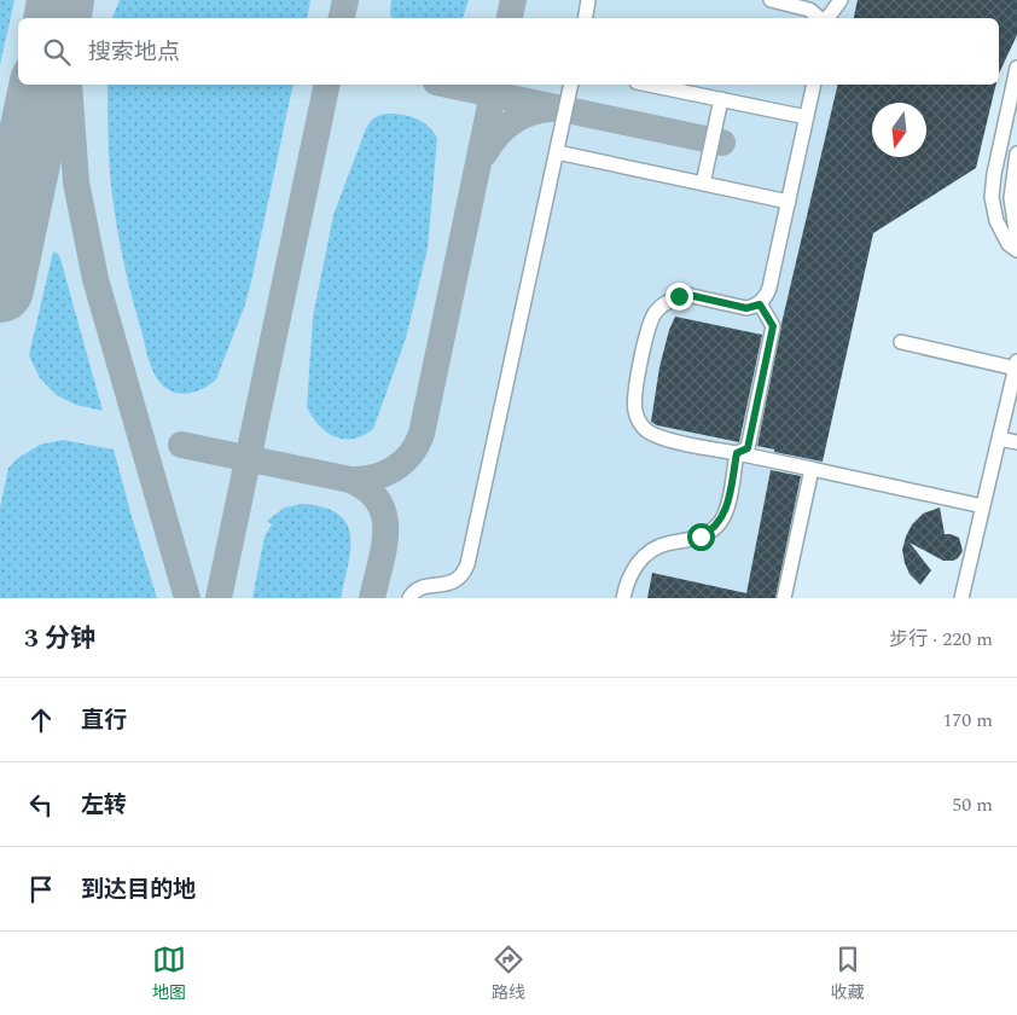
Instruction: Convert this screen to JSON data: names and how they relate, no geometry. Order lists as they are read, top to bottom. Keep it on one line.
{"north":"bottom","page":{"search":"搜索地点","heading":["3 分钟","步行 · 220 m"],"list":[["直行","170 m"],["左转","50 m"],"到达目的地"],"nav":["地图","路线","收藏"]}}
